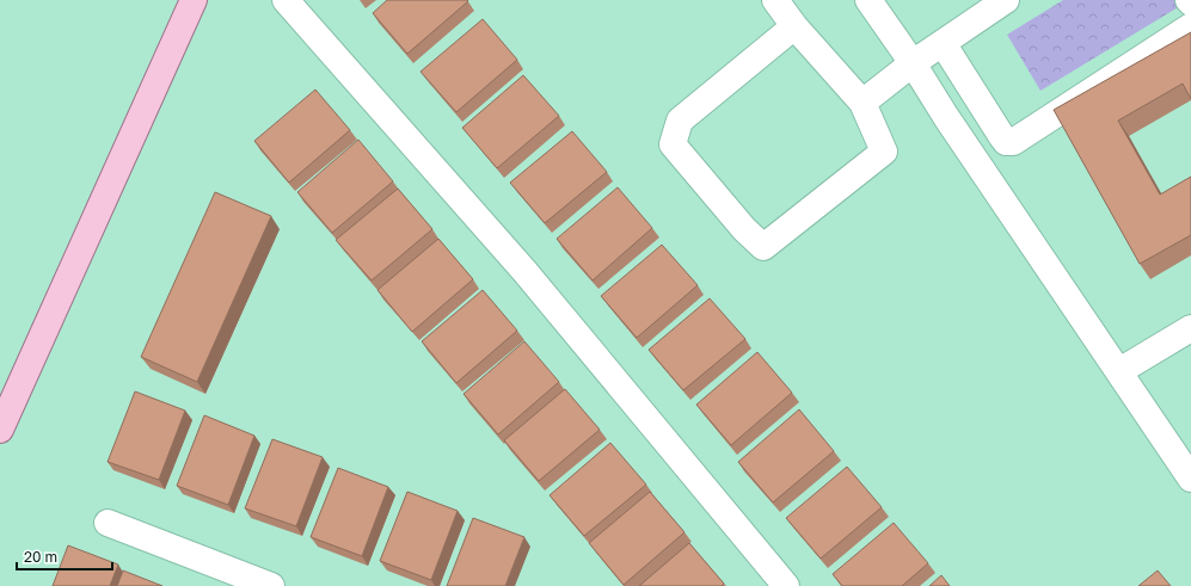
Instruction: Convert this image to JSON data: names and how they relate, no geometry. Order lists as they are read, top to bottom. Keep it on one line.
{"scale_bar":"20 m"}
